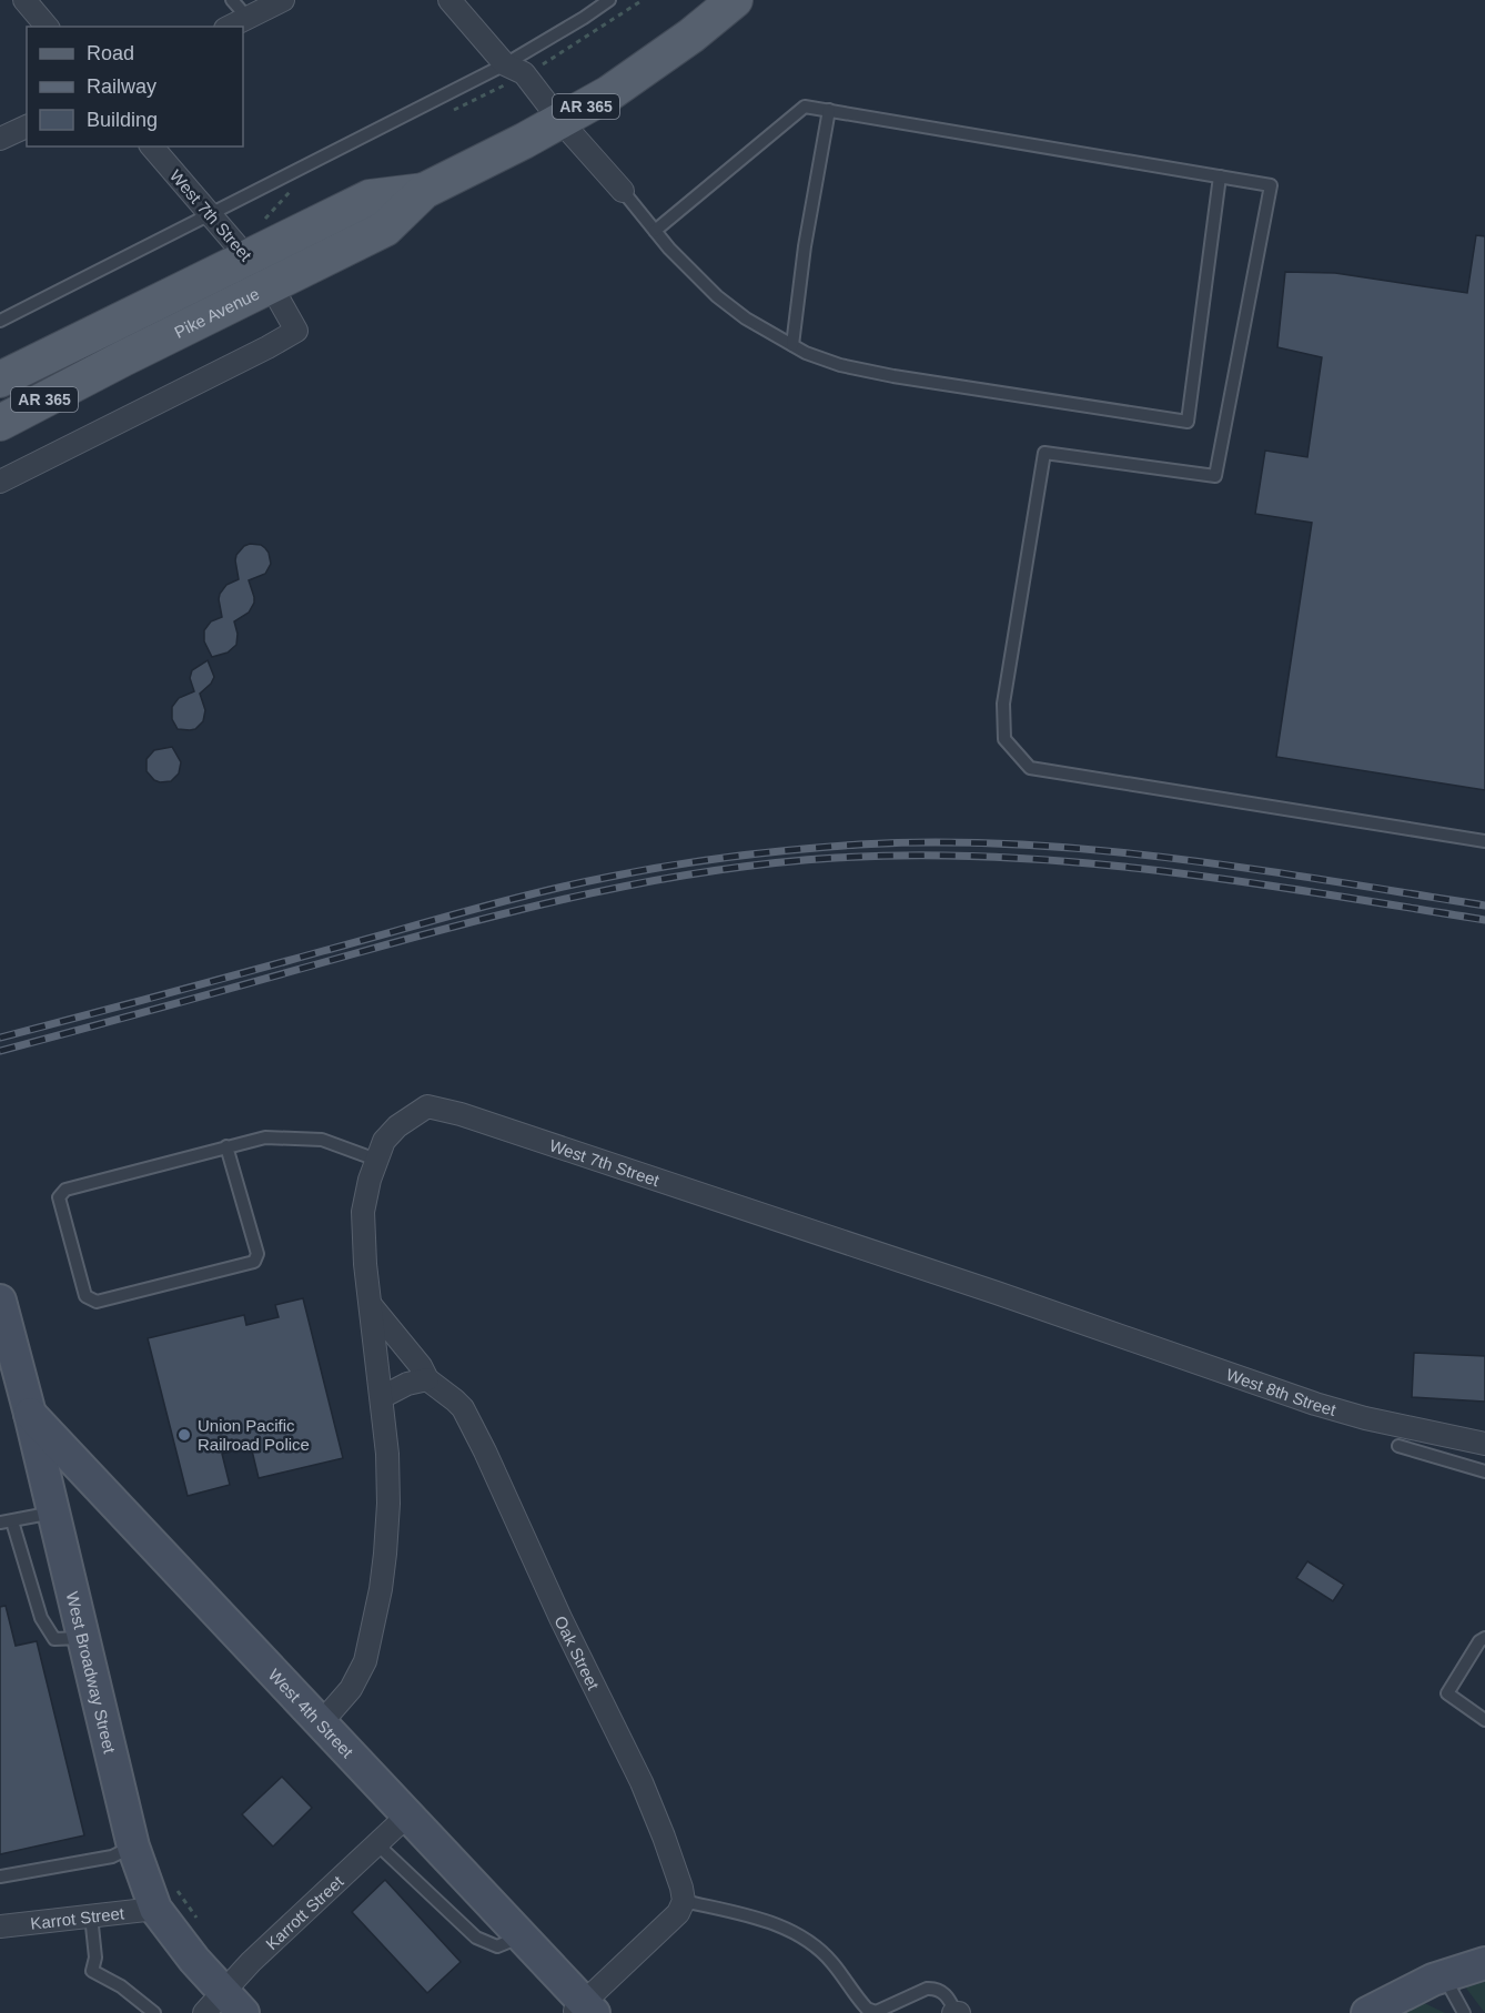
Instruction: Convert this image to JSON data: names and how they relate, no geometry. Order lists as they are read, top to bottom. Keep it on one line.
{"streets":{"main road":["AR 365","Pike Avenue","West Broadway Street","West 4th Street"],"street":["West 7th Street","West 8th Street","Oak Street","Karrott Street","Karrot Street"]},"crossings":[["West 7th Street","Pike Avenue"],["West 7th Street","West 8th Street"],["West 7th Street","Oak Street"],["West Broadway Street","West 4th Street"],["West Broadway Street","Karrott Street"],["West Broadway Street","Karrot Street"],["West 4th Street","Karrott Street"]],"places":["Union Pacific Railroad Police"],"legend":["Road","Railway","Building"]}
